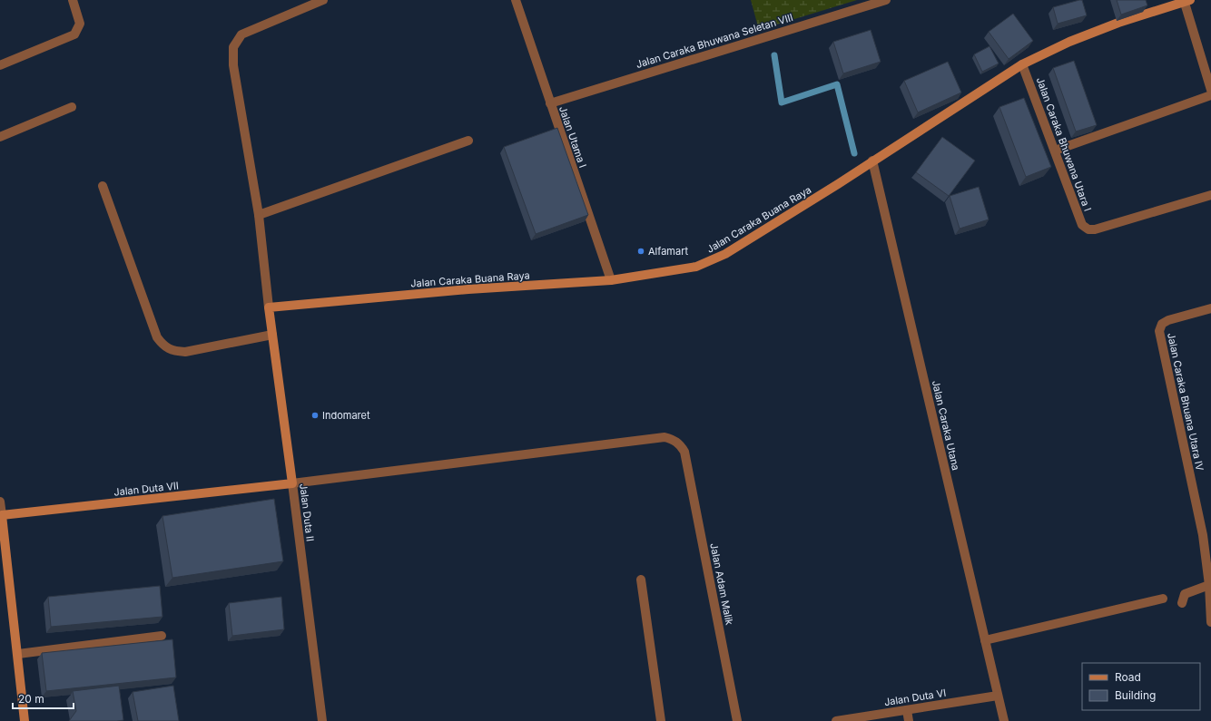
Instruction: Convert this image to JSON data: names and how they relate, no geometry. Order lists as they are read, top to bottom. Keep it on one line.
{"streets":{"street":["Jalan Caraka Bhuwana Seletan VIII","Jalan Utama I","Jalan Caraka Bhuwana Utara I","Jalan Caraka Buana Raya","Jalan Caraka Bhuana Utara IV","Jalan Caraka Utana","Jalan Duta VII","Jalan Duta II","Jalan Adam Malik","Jalan Duta VI"]},"crossings":[["Jalan Caraka Bhuwana Seletan VIII","Jalan Utama I"],["Jalan Utama I","Jalan Caraka Buana Raya"],["Jalan Caraka Bhuwana Utara I","Jalan Caraka Buana Raya"],["Jalan Caraka Buana Raya","Jalan Caraka Utana"],["Jalan Caraka Buana Raya","Jalan Duta II"],["Jalan Caraka Utana","Jalan Duta VI"],["Jalan Duta VII","Jalan Duta II"],["Jalan Duta VII","Jalan Adam Malik"],["Jalan Duta II","Jalan Adam Malik"]],"places":["Alfamart","Indomaret"],"legend":["Road","Building"],"scale_bar":"20 m"}
